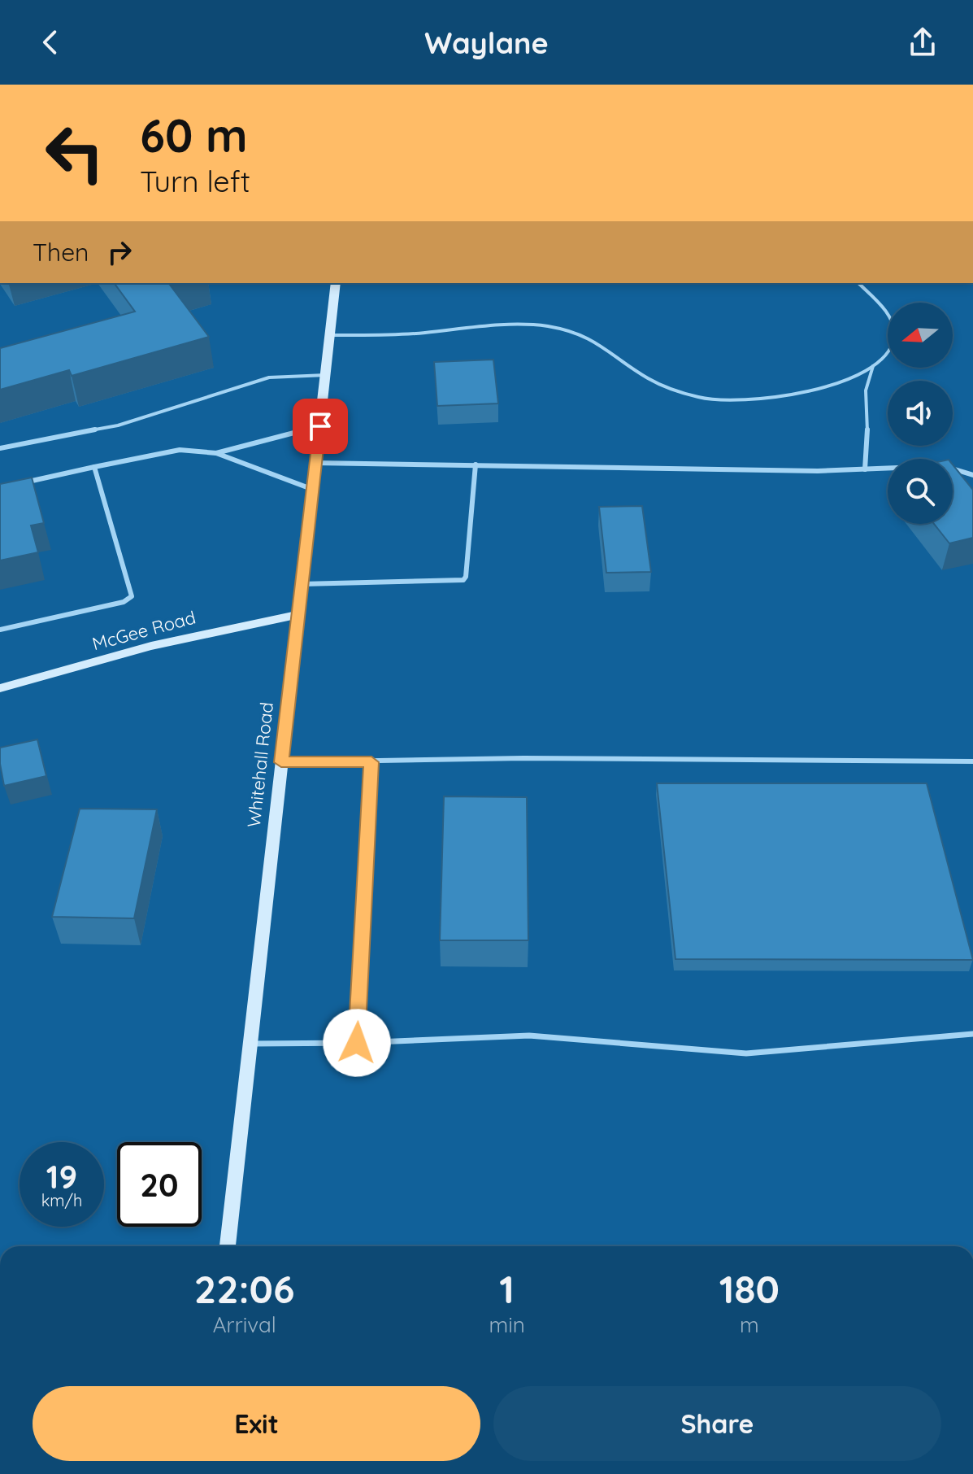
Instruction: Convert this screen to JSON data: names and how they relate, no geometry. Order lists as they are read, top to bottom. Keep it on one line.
{"streets":{"main road":["McGee Road","Whitehall Road"]},"crossings":[["McGee Road","Whitehall Road"]],"north":"left","page":{"header":"Waylane","turn":["60 m","Turn left"],"then":"Then","speed":"19 km/h","limit":"20","eta":["22:06","Arrival","1","min","180","m"],"buttons":["Exit","Share"]}}
